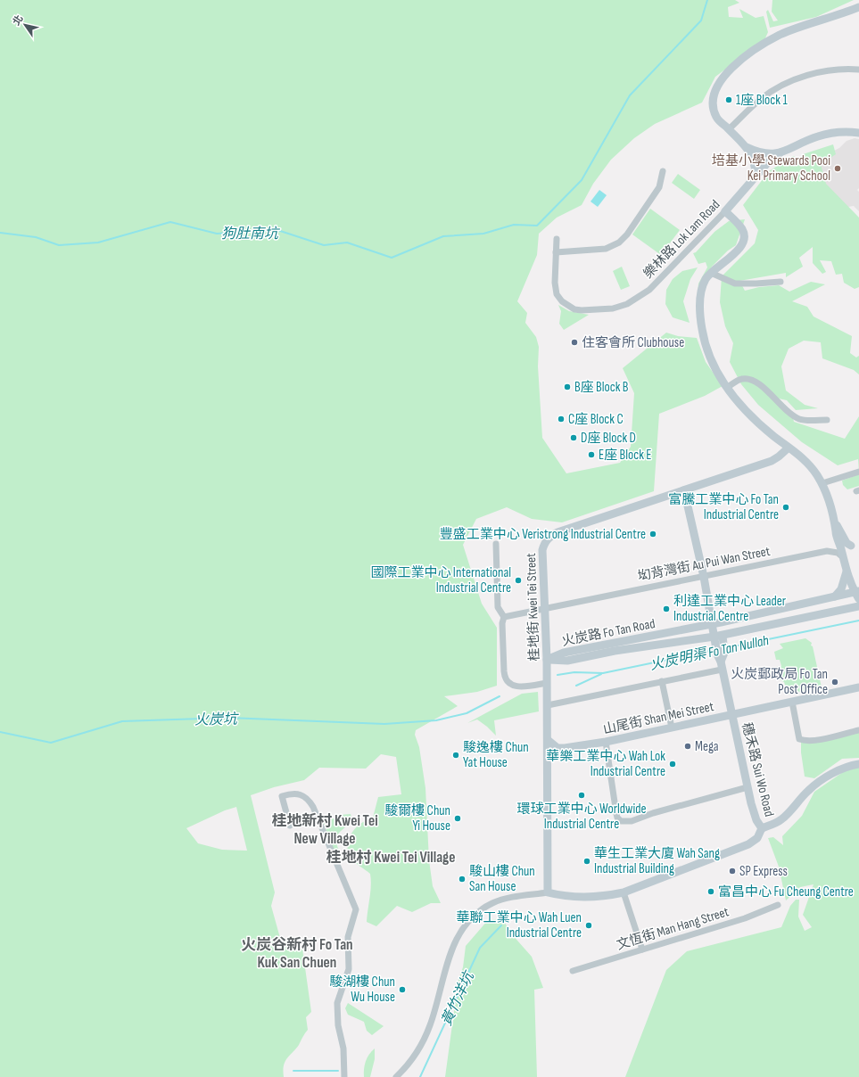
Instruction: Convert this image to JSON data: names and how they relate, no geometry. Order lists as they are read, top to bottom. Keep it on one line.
{"streets":{"street":["樂林路 Lok Lam Road","㘭背灣街 Au Pui Wan Street","桂地街 Kwei Tei Street","火炭路 Fo Tan Road","山尾街 Shan Mei Street","穗禾路 Sui Wo Road","文恆街 Man Hang Street"]},"crossings":[["㘭背灣街 Au Pui Wan Street","桂地街 Kwei Tei Street"],["㘭背灣街 Au Pui Wan Street","穗禾路 Sui Wo Road"],["桂地街 Kwei Tei Street","火炭路 Fo Tan Road"],["桂地街 Kwei Tei Street","山尾街 Shan Mei Street"],["桂地街 Kwei Tei Street","穗禾路 Sui Wo Road"],["火炭路 Fo Tan Road","穗禾路 Sui Wo Road"],["山尾街 Shan Mei Street","穗禾路 Sui Wo Road"]],"districts":["桂地新村 Kwei Tei New Village","桂地村 Kwei Tei Village","火炭谷新村 Fo Tan Kuk San Chuen"],"water":["狗肚南坑","火炭明渠 Fo Tan Nullah","火炭坑","黃竹洋坑"],"places":["1座 Block 1","培基小學 Stewards Pooi Kei Primary School","住客會所 Clubhouse","B座 Block B","C座 Block C","D座 Block D","E座 Block E","富騰工業中心 Fo Tan Industrial Centre","豐盛工業中心 Veristrong Industrial Centre","國際工業中心 International Industrial Centre","利達工業中心 Leader Industrial Centre","火炭郵政局 Fo Tan Post Office","Mega","駿逸樓 Chun Yat House","華樂工業中心 Wah Lok Industrial Centre","環球工業中心 Worldwide Industrial Centre","駿爾樓 Chun Yi House","華生工業大廈 Wah Sang Industrial Building","SP Express","駿山樓 Chun San House","富昌中心 Fu Cheung Centre","華聯工業中心 Wah Luen Industrial Centre","駿湖樓 Chun Wu House"],"north":"top left"}
